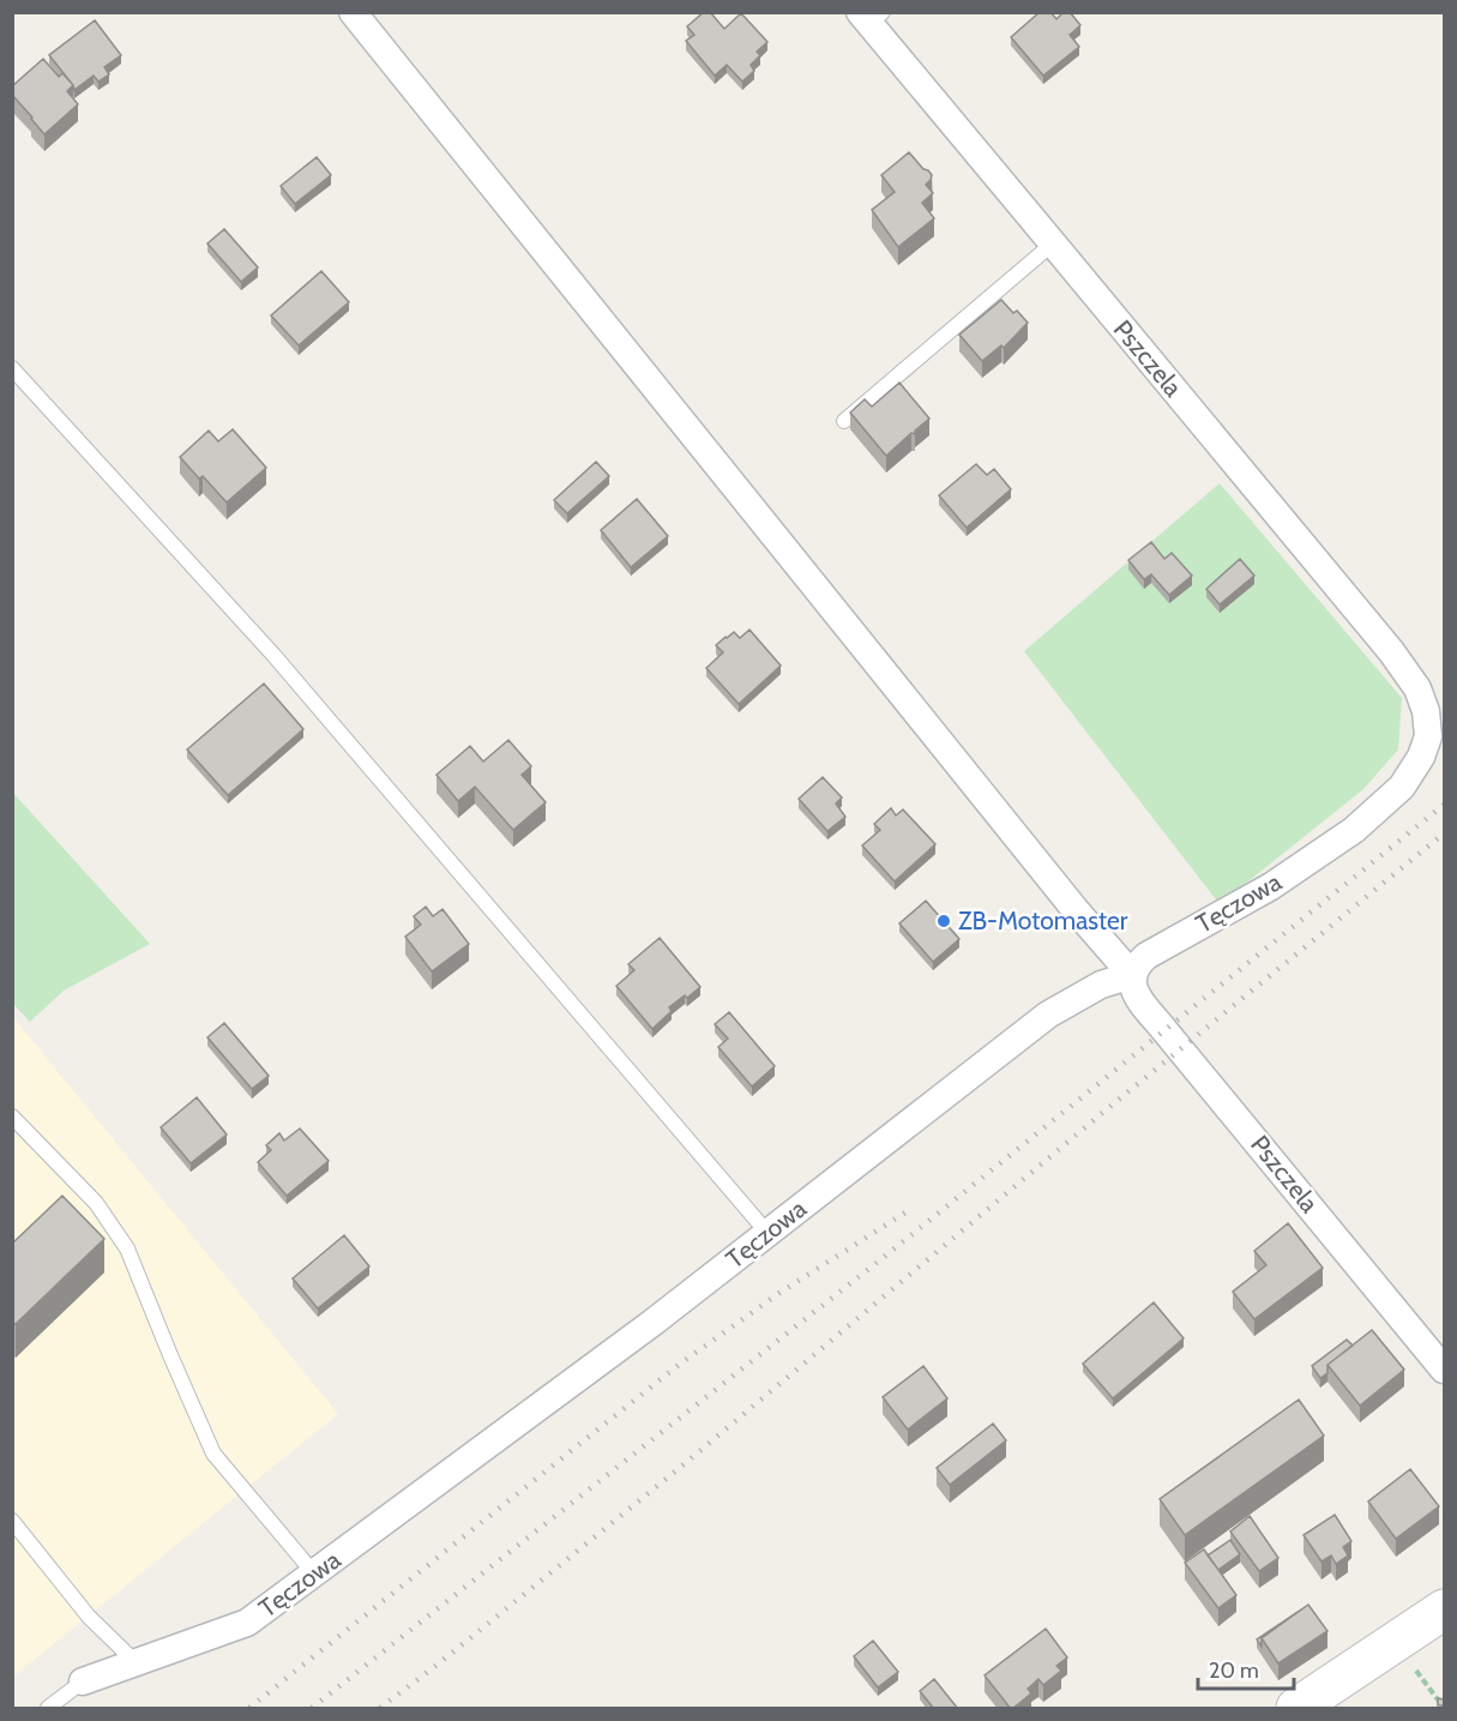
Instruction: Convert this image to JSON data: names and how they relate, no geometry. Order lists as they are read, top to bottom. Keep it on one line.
{"streets":{"street":["Pszczela","Tęczowa"]},"crossings":[["Pszczela","Tęczowa"]],"places":["ZB-Motomaster"],"scale_bar":"20 m"}
